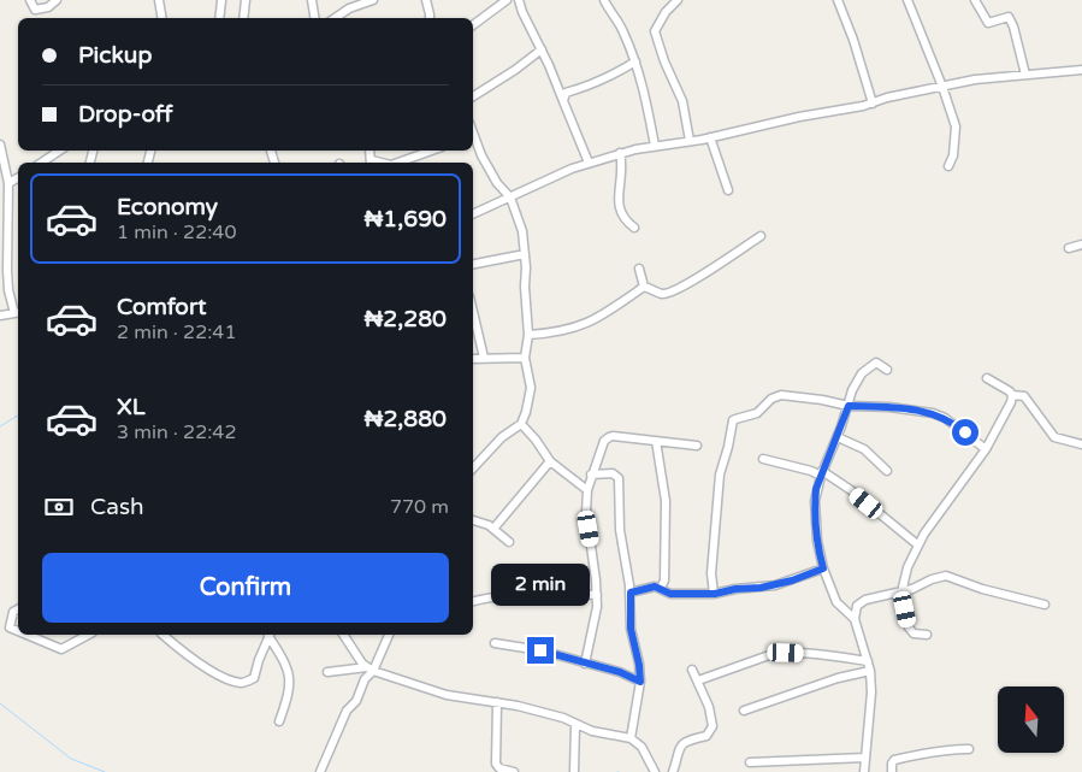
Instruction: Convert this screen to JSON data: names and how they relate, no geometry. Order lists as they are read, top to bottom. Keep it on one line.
{"north":"top","page":{"banner":["Pickup","Drop-off"],"list":[{"name":"Economy","note":"1 min · 22:40","value":"₦1,690"},{"name":"Comfort","note":"2 min · 22:41","value":"₦2,280"},{"name":"XL","note":"3 min · 22:42","value":"₦2,880"}],"pay":["Cash","770 m"],"buttons":"Confirm","bubble":"2 min"}}
